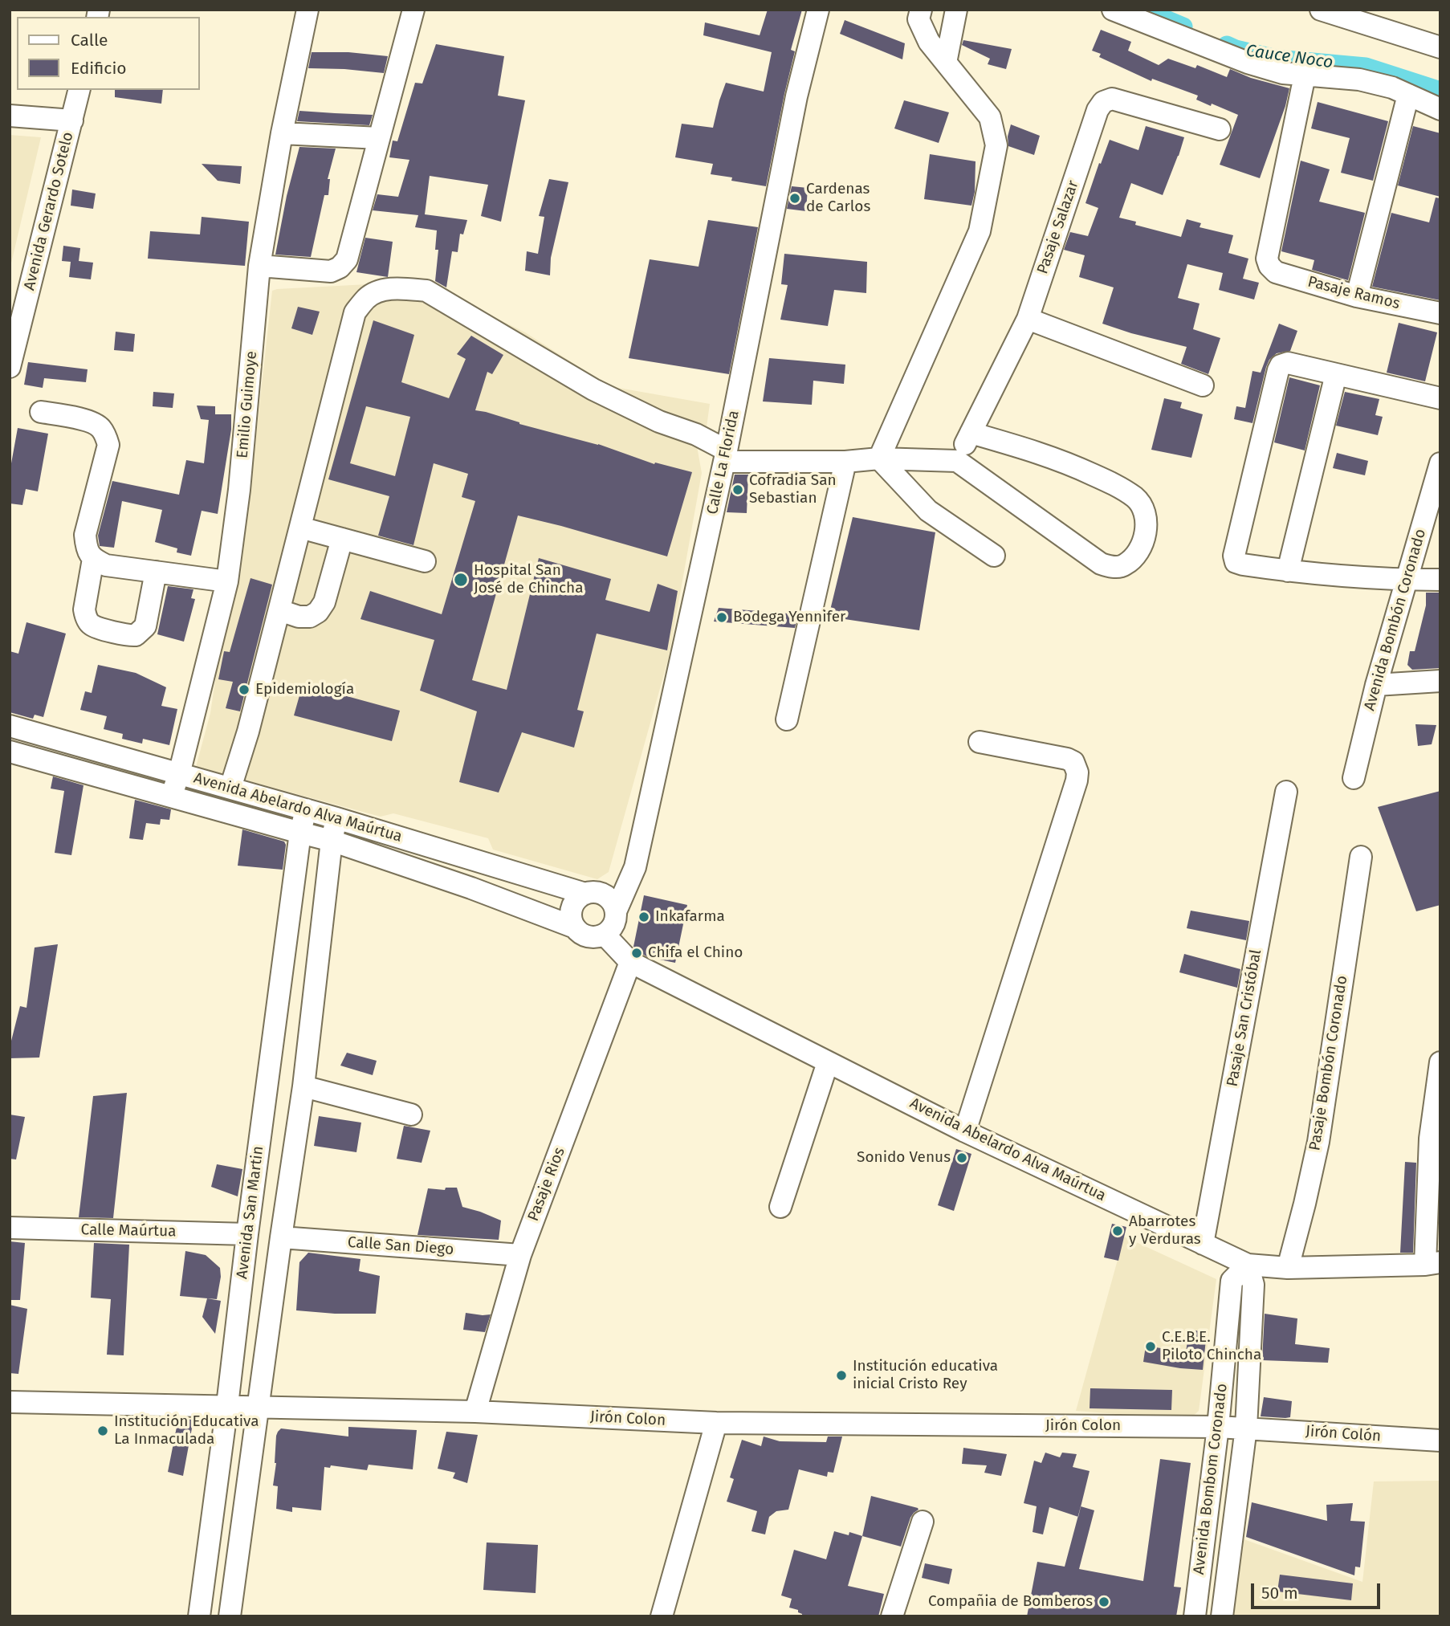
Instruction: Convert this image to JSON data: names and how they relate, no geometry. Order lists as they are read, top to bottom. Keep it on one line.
{"streets":{"street":["Avenida Gerardo Sotelo","Pasaje Salazar","Pasaje Ramos","Emilio Guimoye","Calle La Florida","Avenida Bombón Coronado","Avenida Abelardo Alva Maúrtua","Pasaje San Cristóbal","Pasaje Bombón Coronado","Pasaje Rios","Avenida San Martin","Calle Maúrtua","Calle San Diego","Jirón Colon","Jirón Colón","Avenida Bombom Coronado"]},"crossings":[["Emilio Guimoye","Avenida Abelardo Alva Maúrtua"],["Calle La Florida","Avenida Abelardo Alva Maúrtua"],["Avenida Abelardo Alva Maúrtua","Pasaje San Cristóbal"],["Avenida Abelardo Alva Maúrtua","Pasaje Bombón Coronado"],["Avenida Abelardo Alva Maúrtua","Pasaje Rios"],["Avenida Abelardo Alva Maúrtua","Avenida San Martin"],["Avenida Abelardo Alva Maúrtua","Avenida Bombom Coronado"],["Pasaje Rios","Calle San Diego"],["Pasaje Rios","Jirón Colon"],["Avenida San Martin","Calle Maúrtua"],["Avenida San Martin","Jirón Colon"],["Jirón Colon","Jirón Colón"],["Jirón Colon","Avenida Bombom Coronado"],["Jirón Colón","Avenida Bombom Coronado"]],"water":["Cauce Noco"],"places":["Cardenas de Carlos","Cofradia San Sebastian","Hospital San José de Chincha","Bodega Yennifer","Epidemiología","Inkafarma","Chifa el Chino","Sonido Venus","Abarrotes y Verduras","C.E.B.E. Piloto Chincha","Institución educativa inicial Cristo Rey","Institución Educativa La Inmaculada","Compañia de Bomberos"],"legend":["Calle","Edificio"],"scale_bar":"50 m"}
